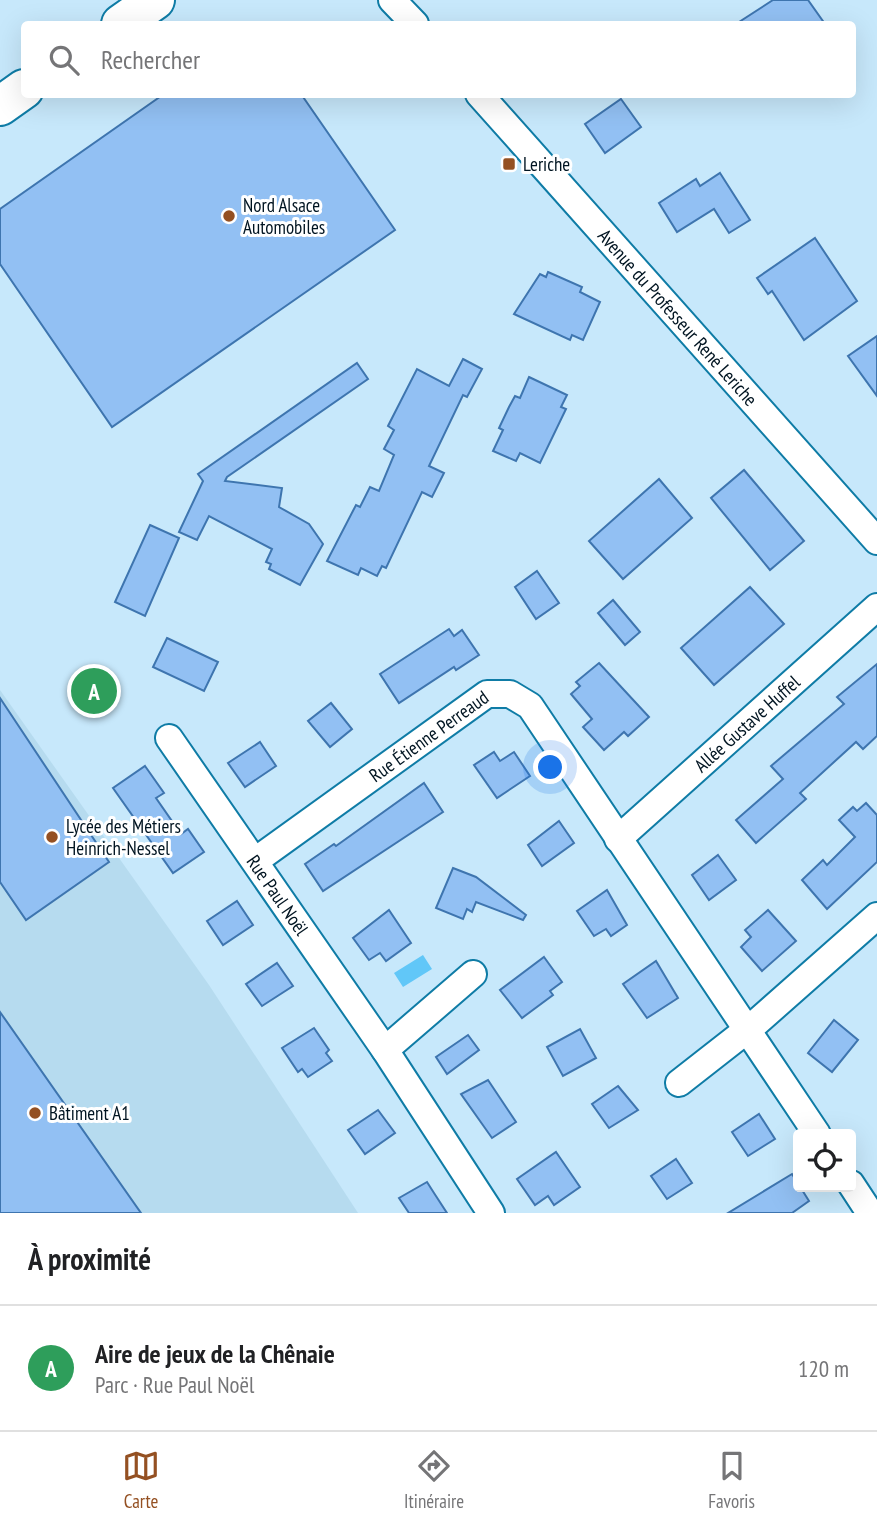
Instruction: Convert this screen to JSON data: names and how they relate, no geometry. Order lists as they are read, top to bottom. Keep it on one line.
{"streets":{"street":["Avenue du Professeur René Leriche","Allée Gustave Huffel","Rue Étienne Perreaud","Rue Paul Noël"]},"crossings":[["Allée Gustave Huffel","Rue Étienne Perreaud"],["Rue Étienne Perreaud","Rue Paul Noël"]],"places":{"transit":["Leriche"],"other":["Nord Alsace Automobiles","Lycée des Métiers Heinrich-Nessel","Bâtiment A1"]},"page":{"search":"Rechercher","pins":"A","heading":"À proximité","list":[{"mark":"A","name":"Aire de jeux de la Chênaie","note":"Parc · Rue Paul Noël","value":"120 m"}],"nav":["Carte","Itinéraire","Favoris"]}}
